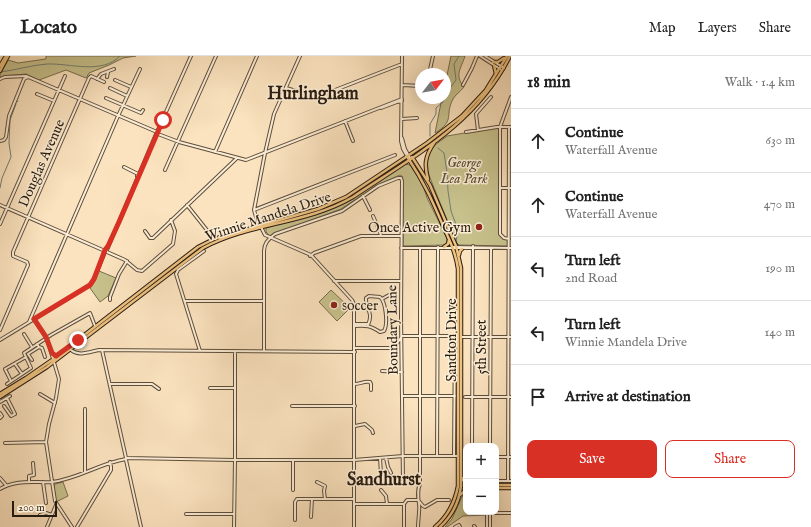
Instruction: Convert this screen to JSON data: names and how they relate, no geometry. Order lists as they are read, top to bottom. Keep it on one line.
{"streets":{"main road":["Winnie Mandela Drive","Sandton Drive"],"street":["Douglas Avenue","Boundary Lane","5th Street"]},"crossings":[["Winnie Mandela Drive","Sandton Drive"]],"districts":["Hurlingham","Sandhurst"],"parks":["George Lea Park"],"places":["Once Active Gym","soccer"],"scale_bar":"200 m","north":"top right","page":{"header":"Locato","nav":["Map","Layers","Share"],"heading":["18 min","Walk · 1.4 km"],"list":[["Continue","Waterfall Avenue","630 m"],["Continue","Waterfall Avenue","470 m"],["Turn left","2nd Road","190 m"],["Turn left","Winnie Mandela Drive","140 m"],"Arrive at destination"],"buttons":["Save","Share"],"map_buttons":["+","−"],"scale":"200 m"}}
